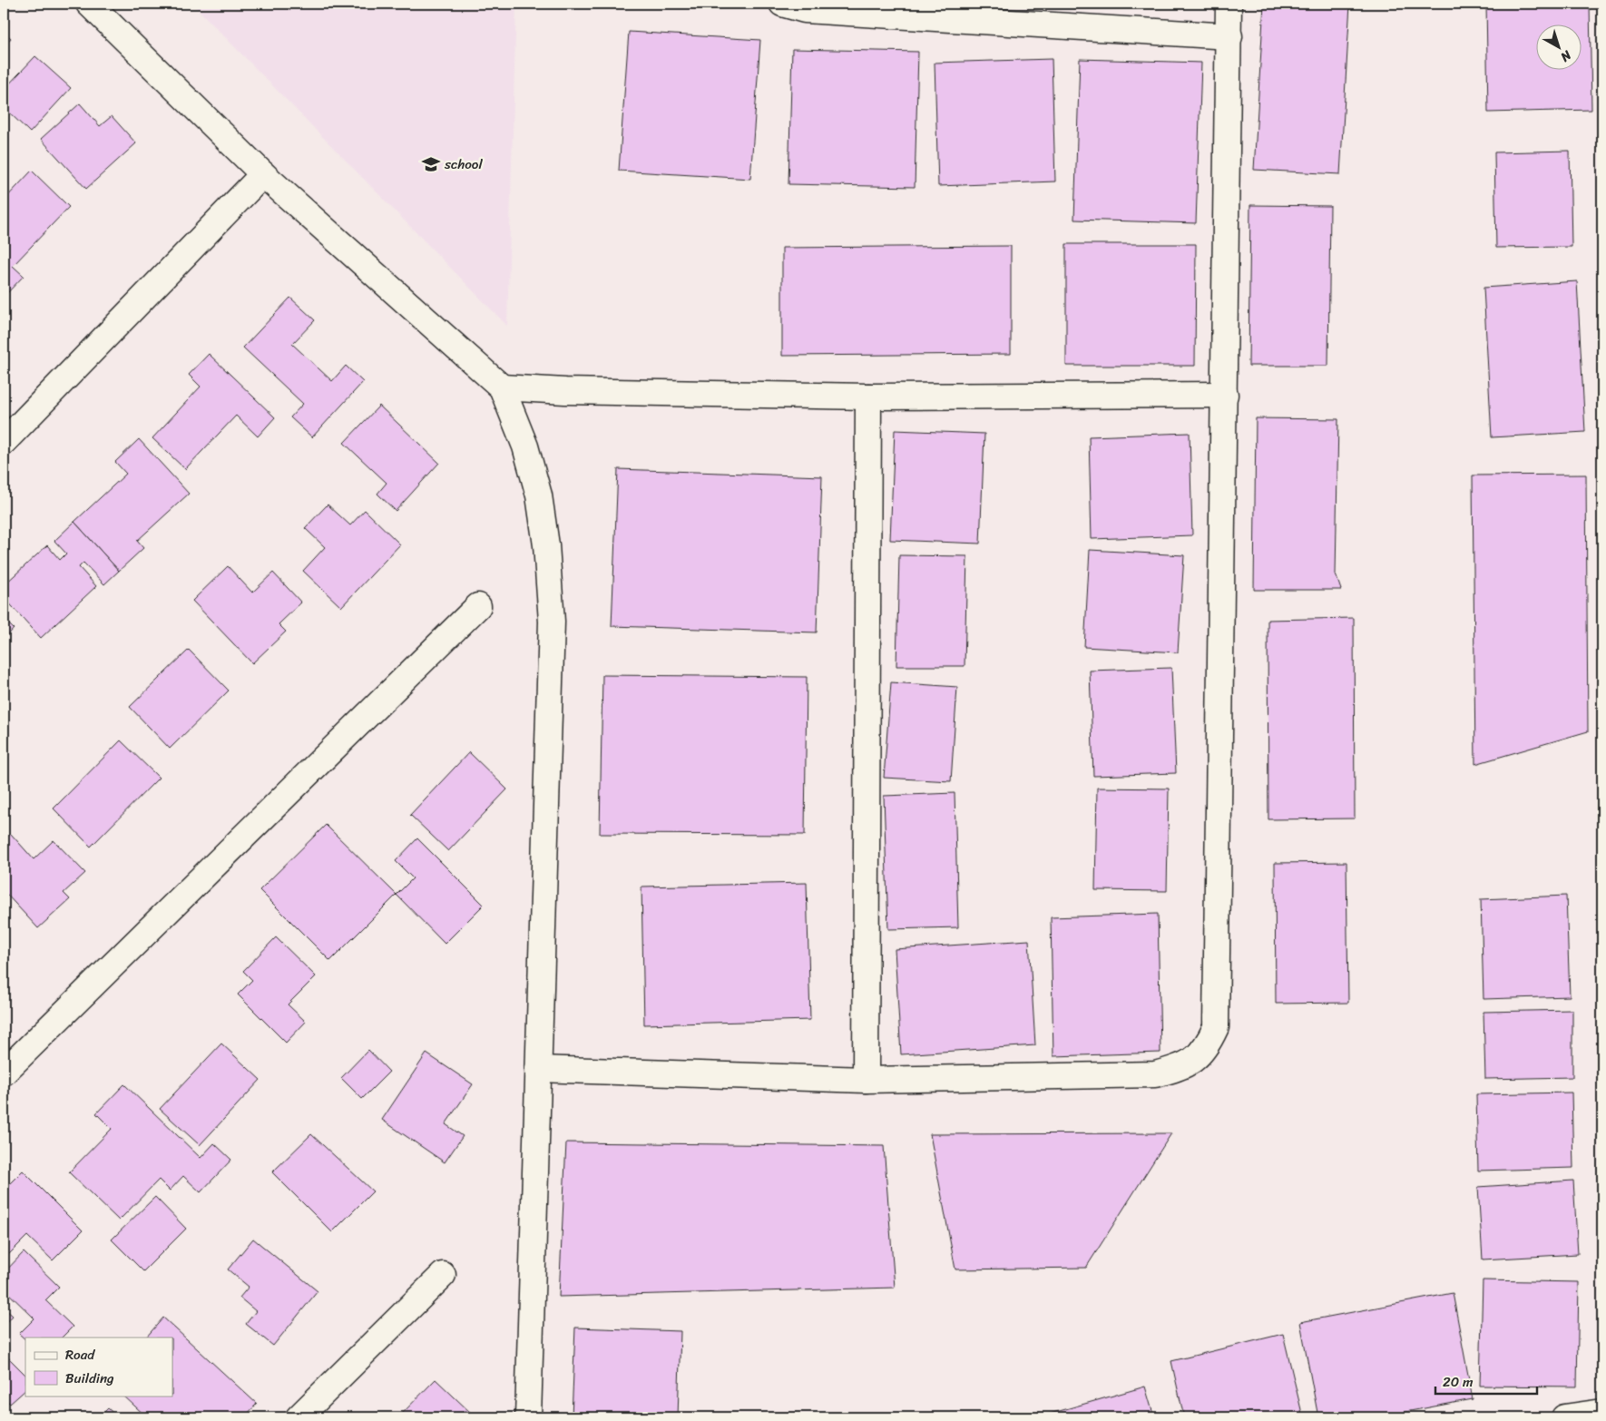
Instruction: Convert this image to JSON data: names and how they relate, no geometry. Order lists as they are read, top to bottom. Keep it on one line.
{"places":{"school or university":["school"]},"legend":["Road","Building"],"scale_bar":"20 m","north":"bottom right"}
